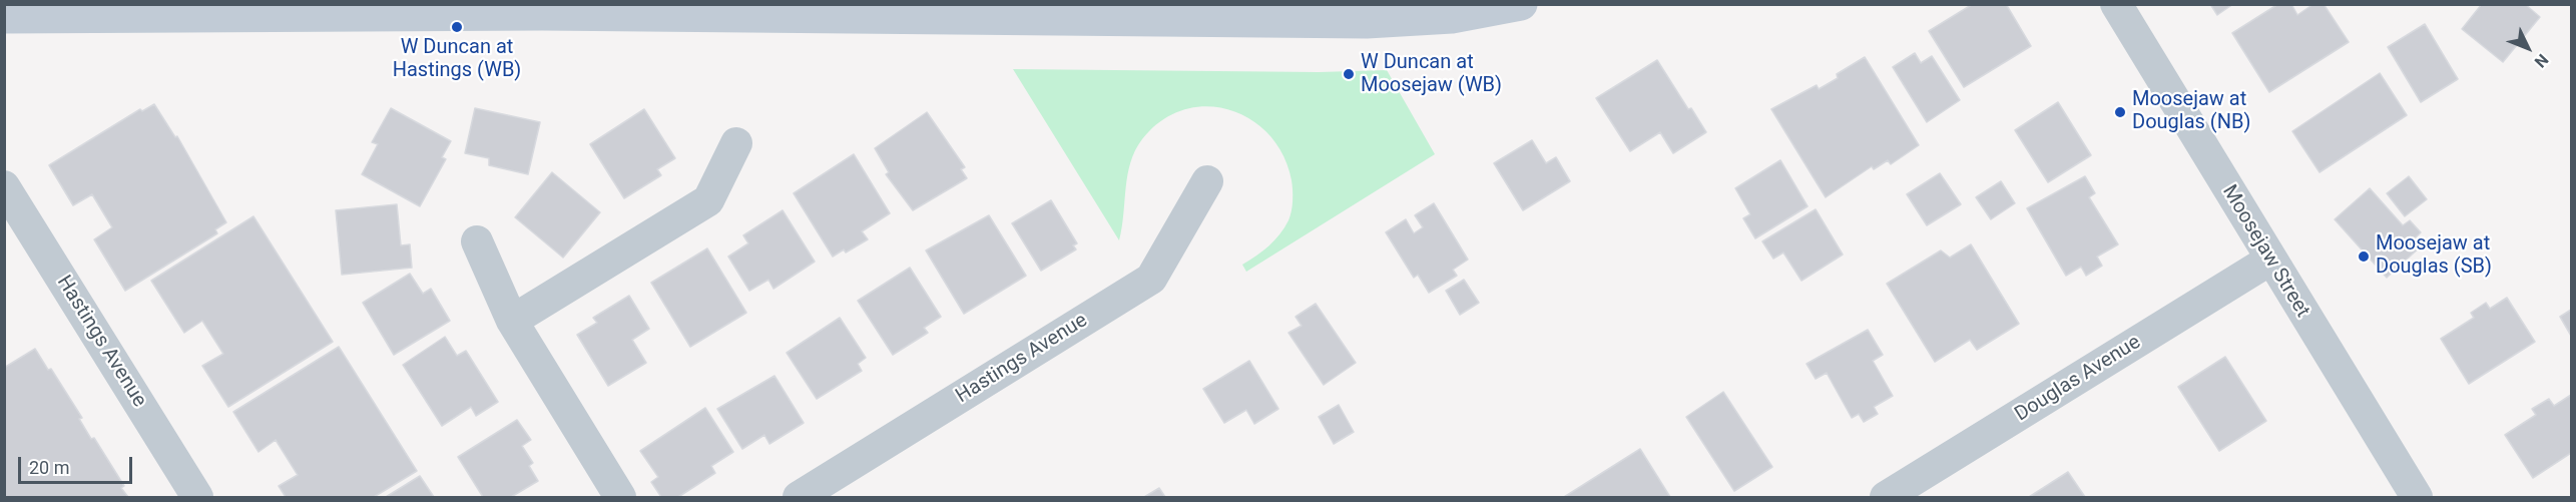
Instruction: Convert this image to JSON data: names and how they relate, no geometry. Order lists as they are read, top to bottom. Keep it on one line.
{"streets":{"street":["Moosejaw Street","Hastings Avenue","Douglas Avenue"]},"crossings":[["Moosejaw Street","Douglas Avenue"]],"places":["W Duncan at Hastings (WB)","W Duncan at Moosejaw (WB)","Moosejaw at Douglas (NB)","Moosejaw at Douglas (SB)"],"scale_bar":"20 m","north":"bottom right"}
